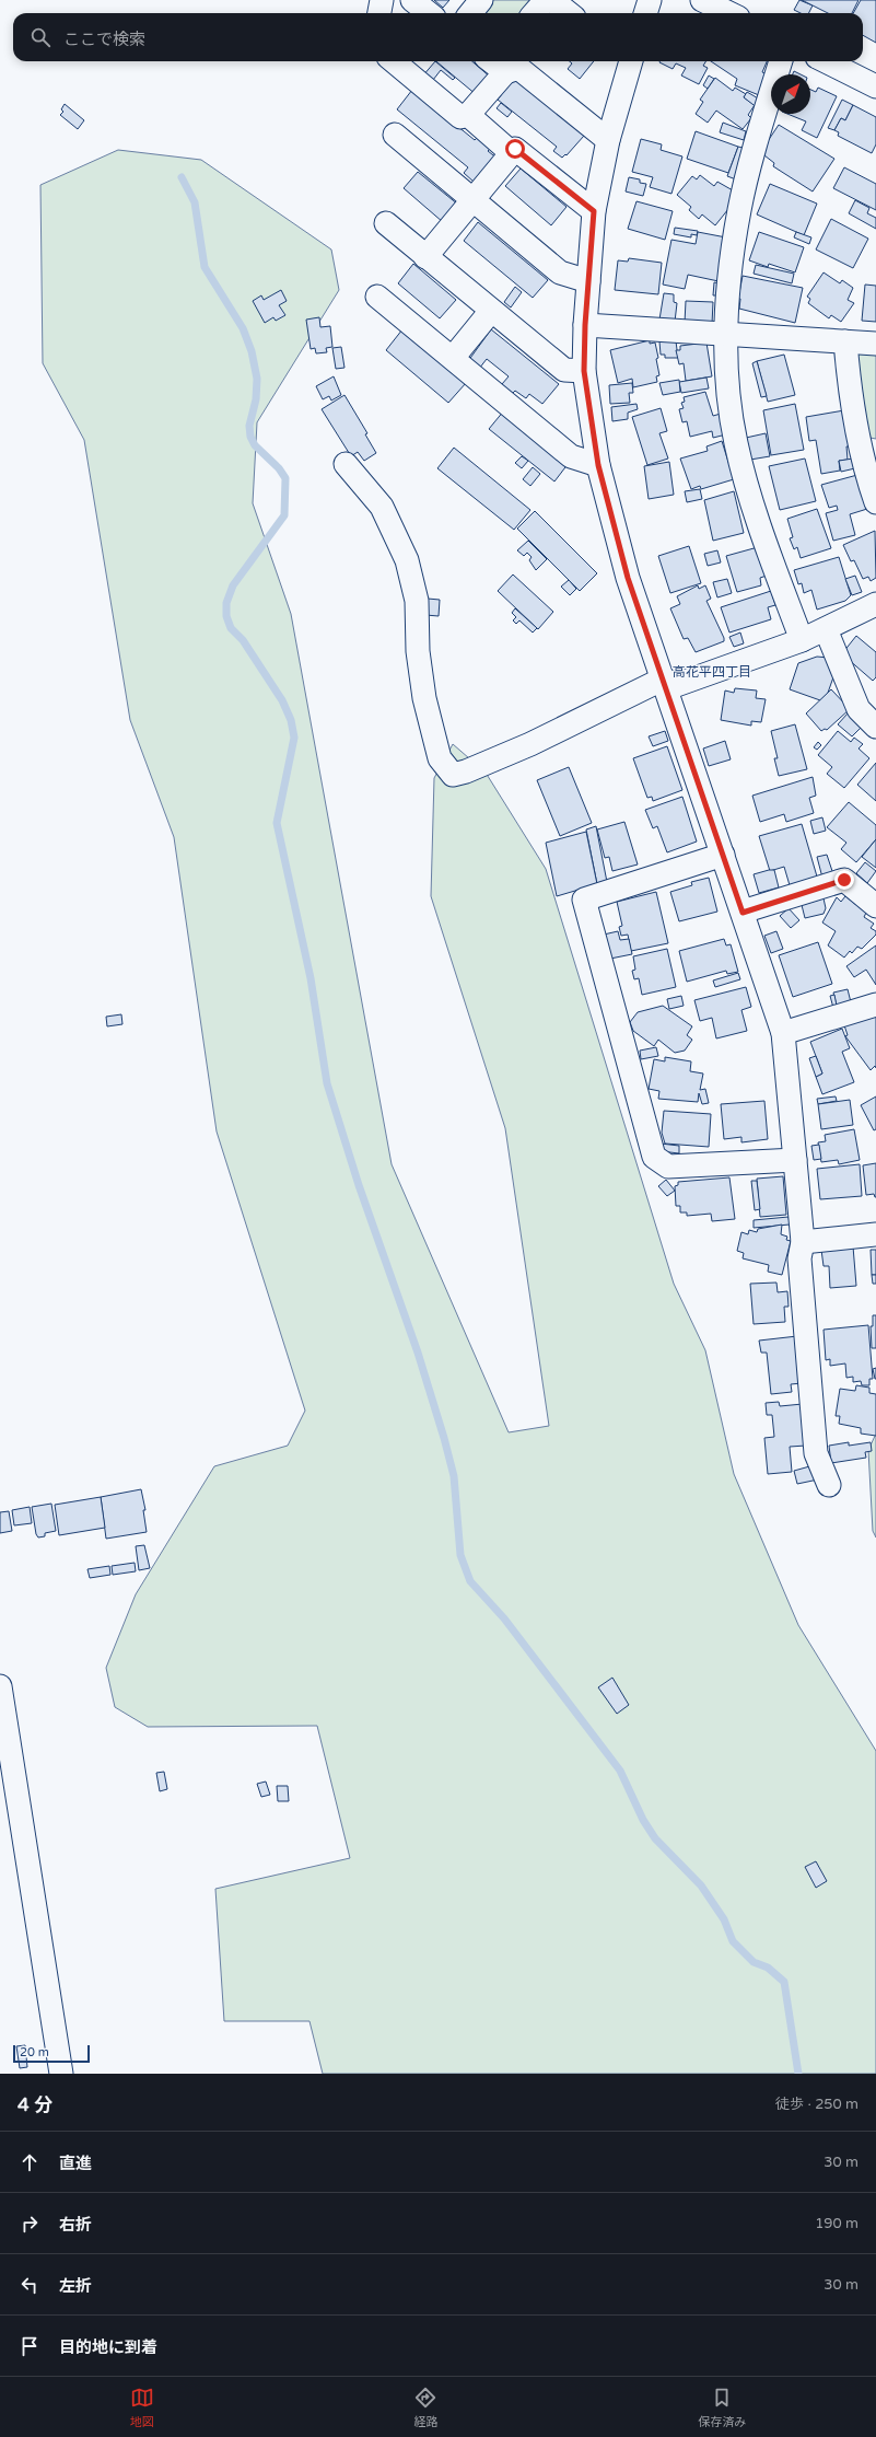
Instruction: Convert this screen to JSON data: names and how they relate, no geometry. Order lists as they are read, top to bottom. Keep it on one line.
{"districts":["高花平四丁目"],"scale_bar":"20 m","north":"top right","page":{"search":"ここで検索","scale":"20 m","heading":["4 分","徒歩 · 250 m"],"list":[["直進","30 m"],["右折","190 m"],["左折","30 m"],"目的地に到着"],"nav":["地図","経路","保存済み"]}}
